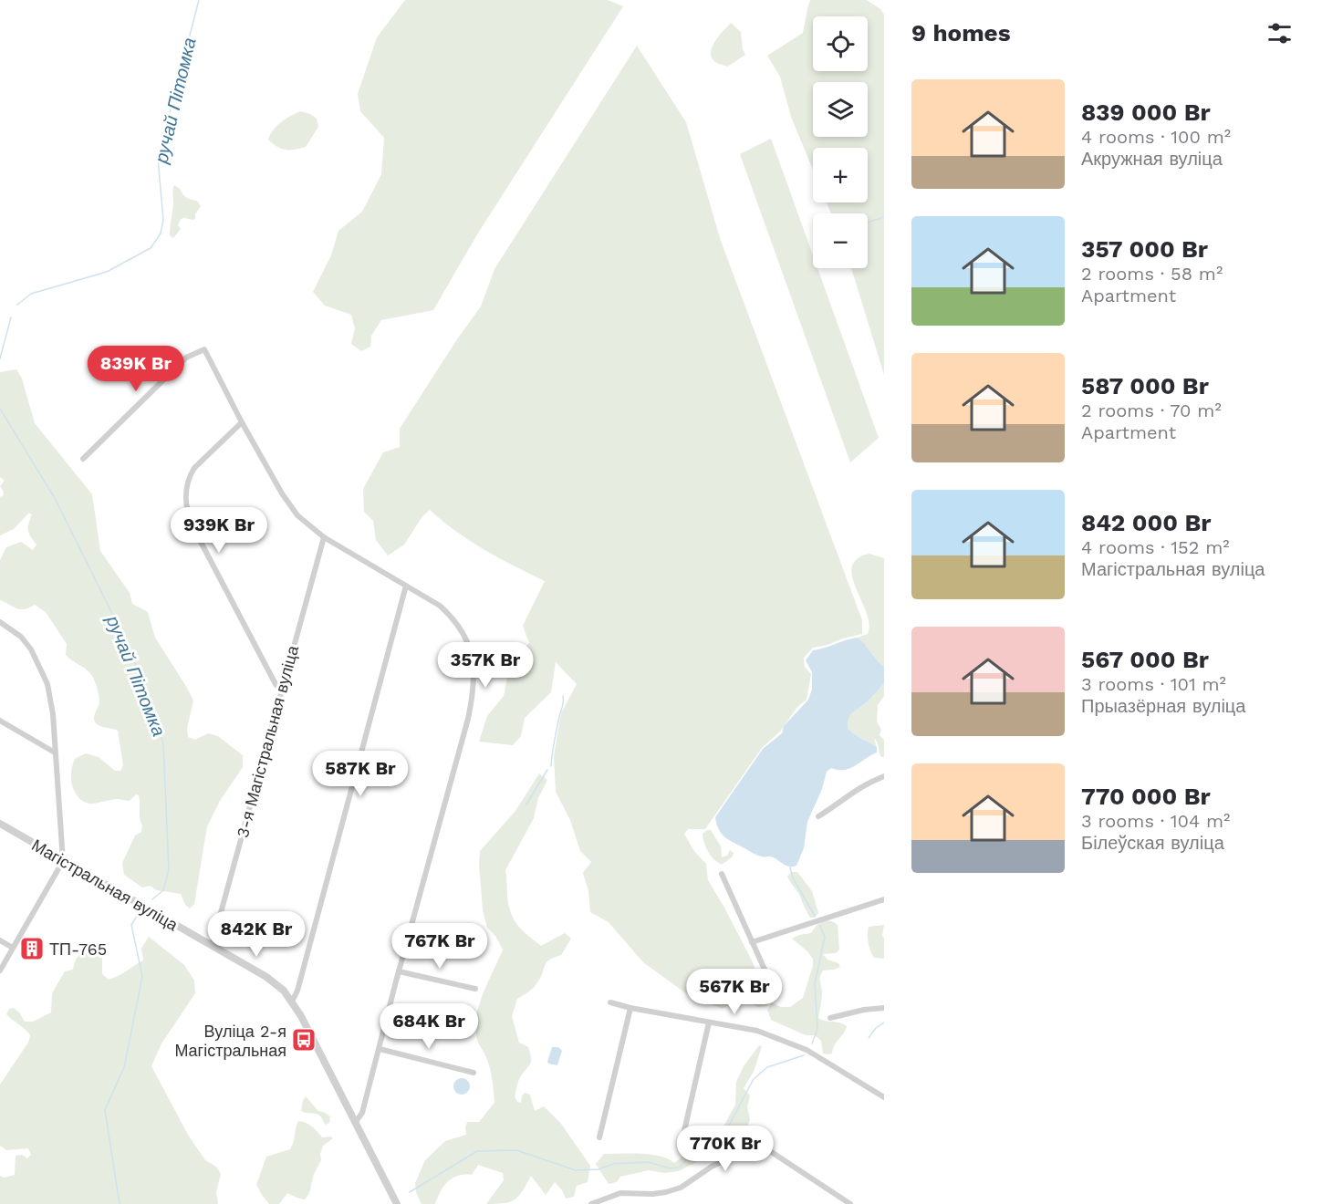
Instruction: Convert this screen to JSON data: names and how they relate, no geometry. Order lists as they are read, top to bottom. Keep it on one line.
{"streets":{"street":["3-я Магістральная вуліца","Магістральная вуліца"]},"crossings":[["3-я Магістральная вуліца","Магістральная вуліца"]],"water":["ручай Пітомка"],"places":{"building":["ТП-765"],"bus stop":["Вуліца 2-я Магістральная"]},"page":{"heading":"9 homes","map_buttons":["+","−"],"list":[{"name":"839 000 Br","note":"4 rooms · 100 m² · Акружная вуліца"},{"name":"357 000 Br","note":"2 rooms · 58 m² · Apartment"},{"name":"587 000 Br","note":"2 rooms · 70 m² · Apartment"},{"name":"842 000 Br","note":"4 rooms · 152 m² · Магістральная вуліца"},{"name":"567 000 Br","note":"3 rooms · 101 m² · Прыазёрная вуліца"},{"name":"770 000 Br","note":"3 rooms · 104 m² · Білеўская вуліца"}],"price":["839K Br","939K Br","357K Br","587K Br","842K Br","767K Br","567K Br","684K Br","770K Br"]}}
